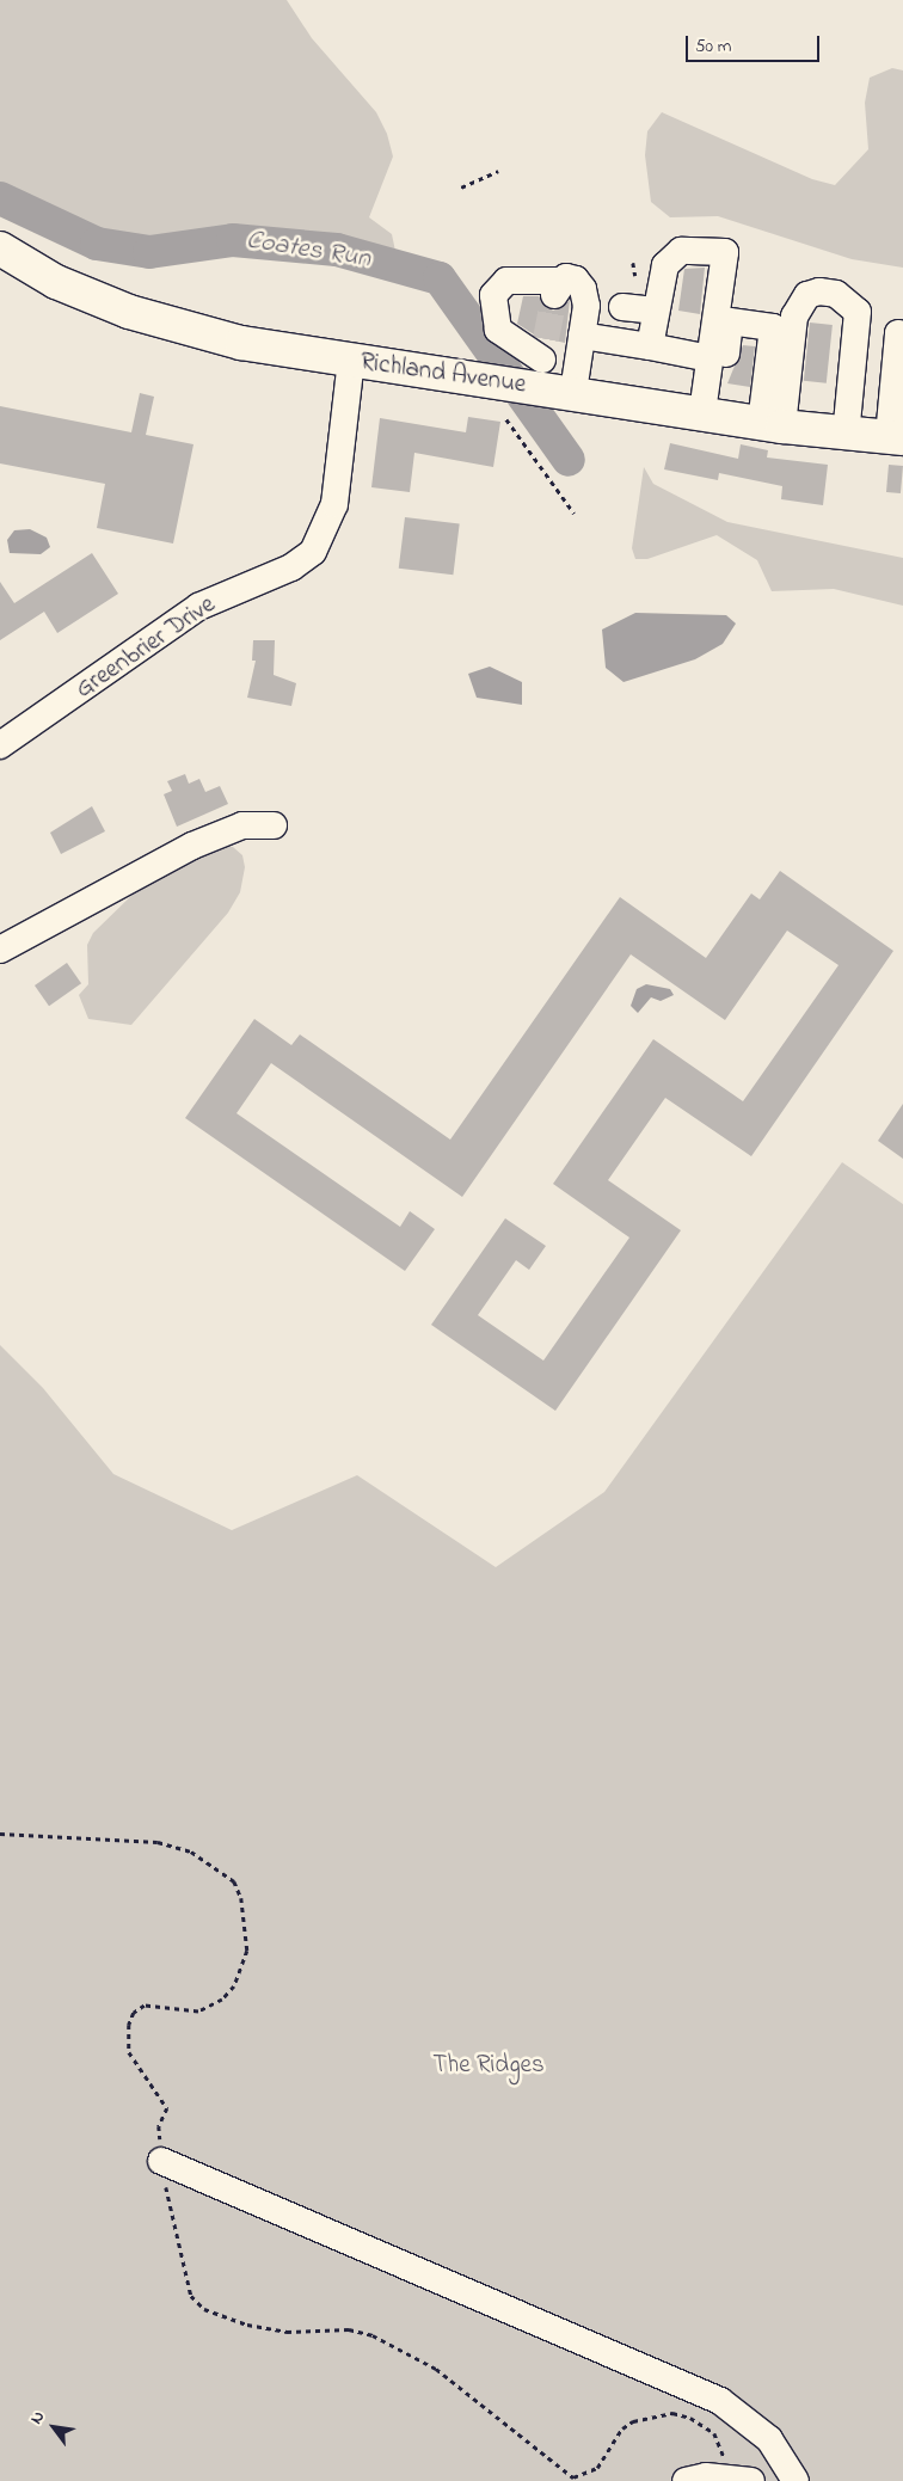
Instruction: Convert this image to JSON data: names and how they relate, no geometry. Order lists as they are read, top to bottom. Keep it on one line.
{"streets":{"main road":["Richland Avenue"],"street":["Greenbrier Drive"]},"crossings":[["Richland Avenue","Greenbrier Drive"]],"water":["Coates Run"],"parks":["The Ridges"],"scale_bar":"50 m","north":"top left"}
